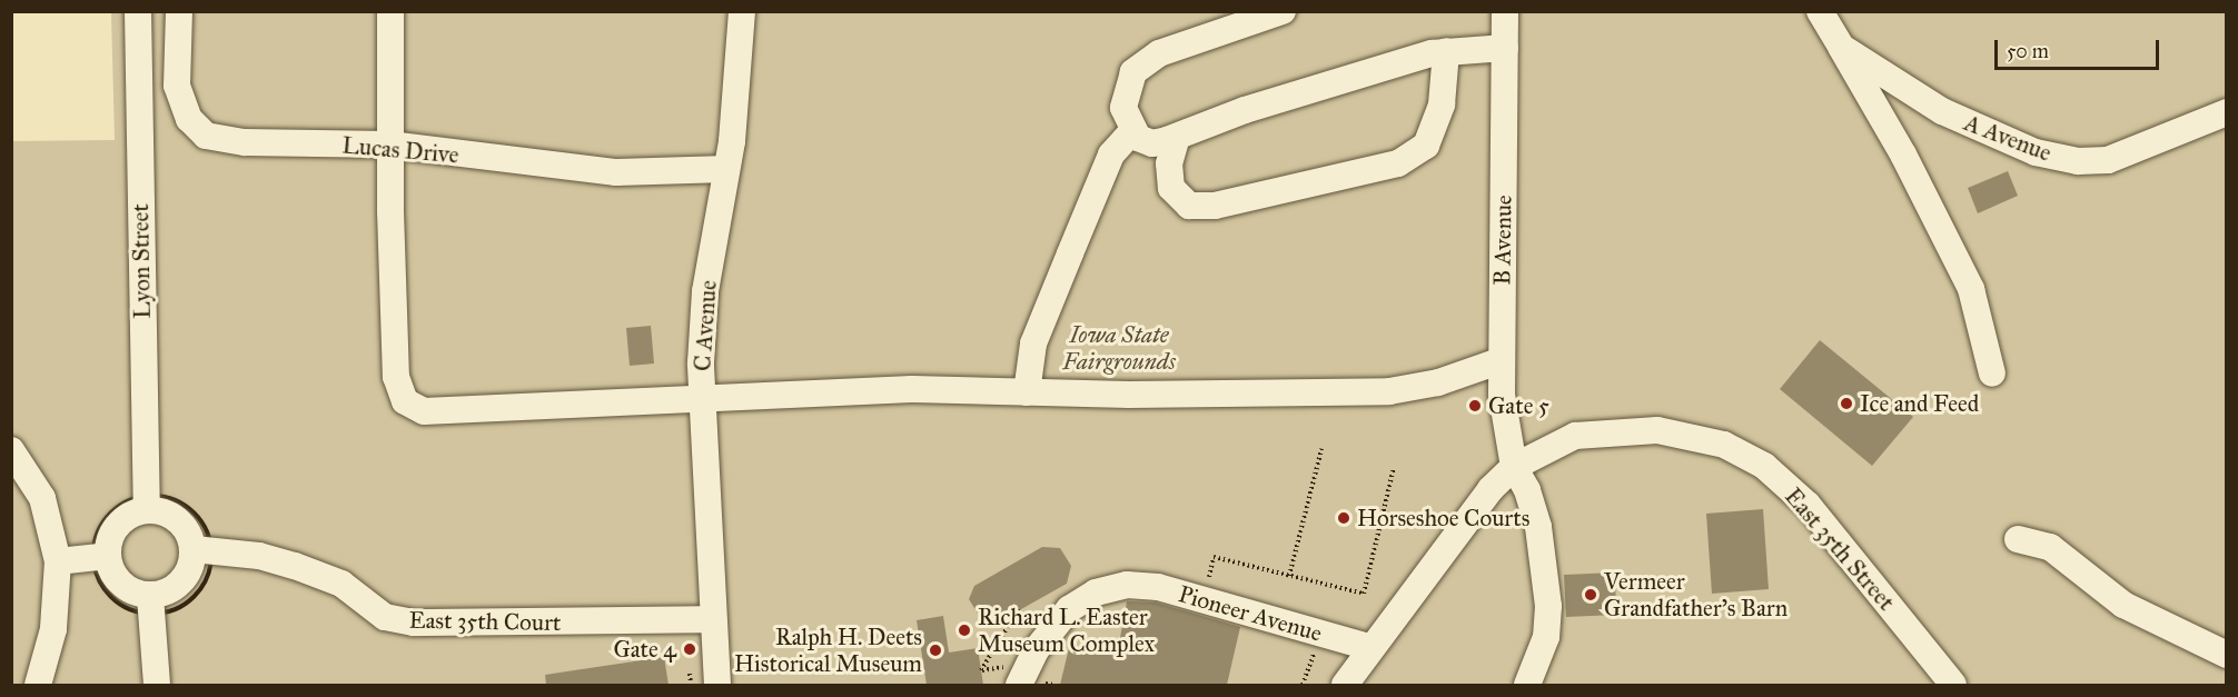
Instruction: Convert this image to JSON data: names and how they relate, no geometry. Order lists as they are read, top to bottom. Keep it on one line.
{"streets":{"lane":["A Avenue","Lucas Drive","B Avenue","Lyon Street","C Avenue","East 35th Street","Pioneer Avenue","East 35th Court"]},"crossings":[["Lucas Drive","C Avenue"],["B Avenue","East 35th Street"],["Lyon Street","East 35th Court"],["C Avenue","East 35th Court"],["East 35th Street","Pioneer Avenue"]],"parks":["Iowa State Fairgrounds"],"places":["Ice and Feed","Gate 5","Horseshoe Courts","Vermeer Grandfather’s Barn","Richard L. Easter Museum Complex","Gate 4","Ralph H. Deets Historical Museum"],"scale_bar":"50 m"}
